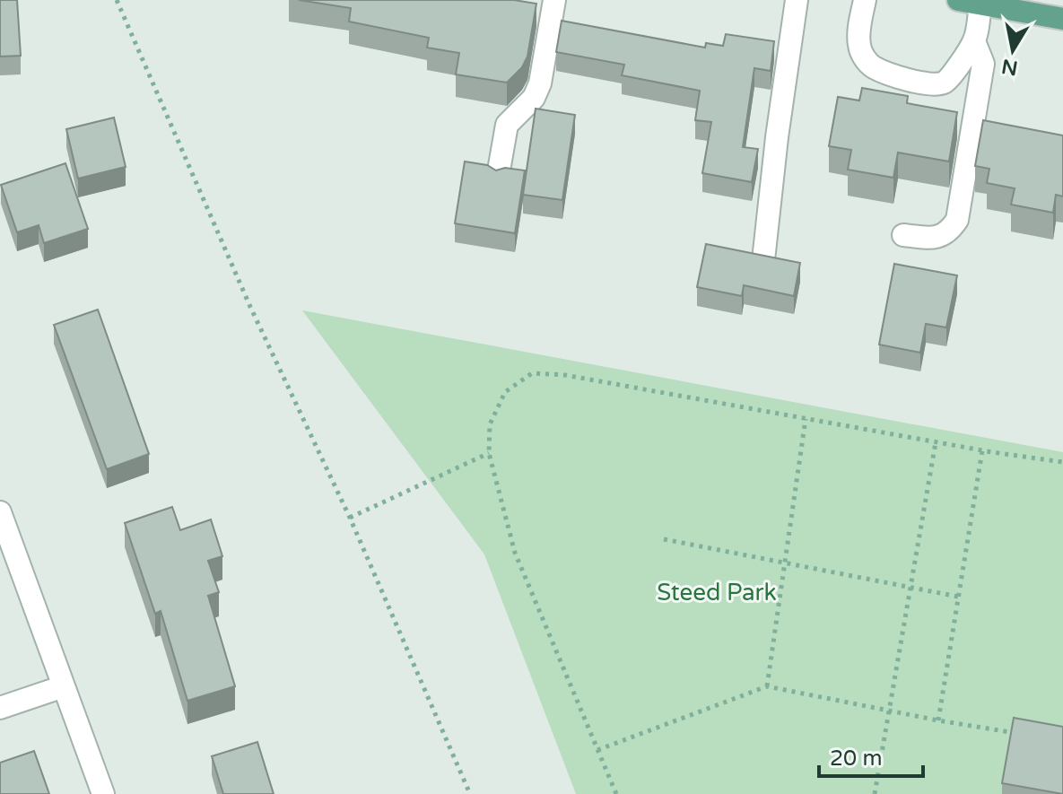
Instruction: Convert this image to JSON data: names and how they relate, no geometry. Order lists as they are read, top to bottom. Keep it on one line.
{"parks":["Steed Park"],"scale_bar":"20 m","north":"bottom"}
